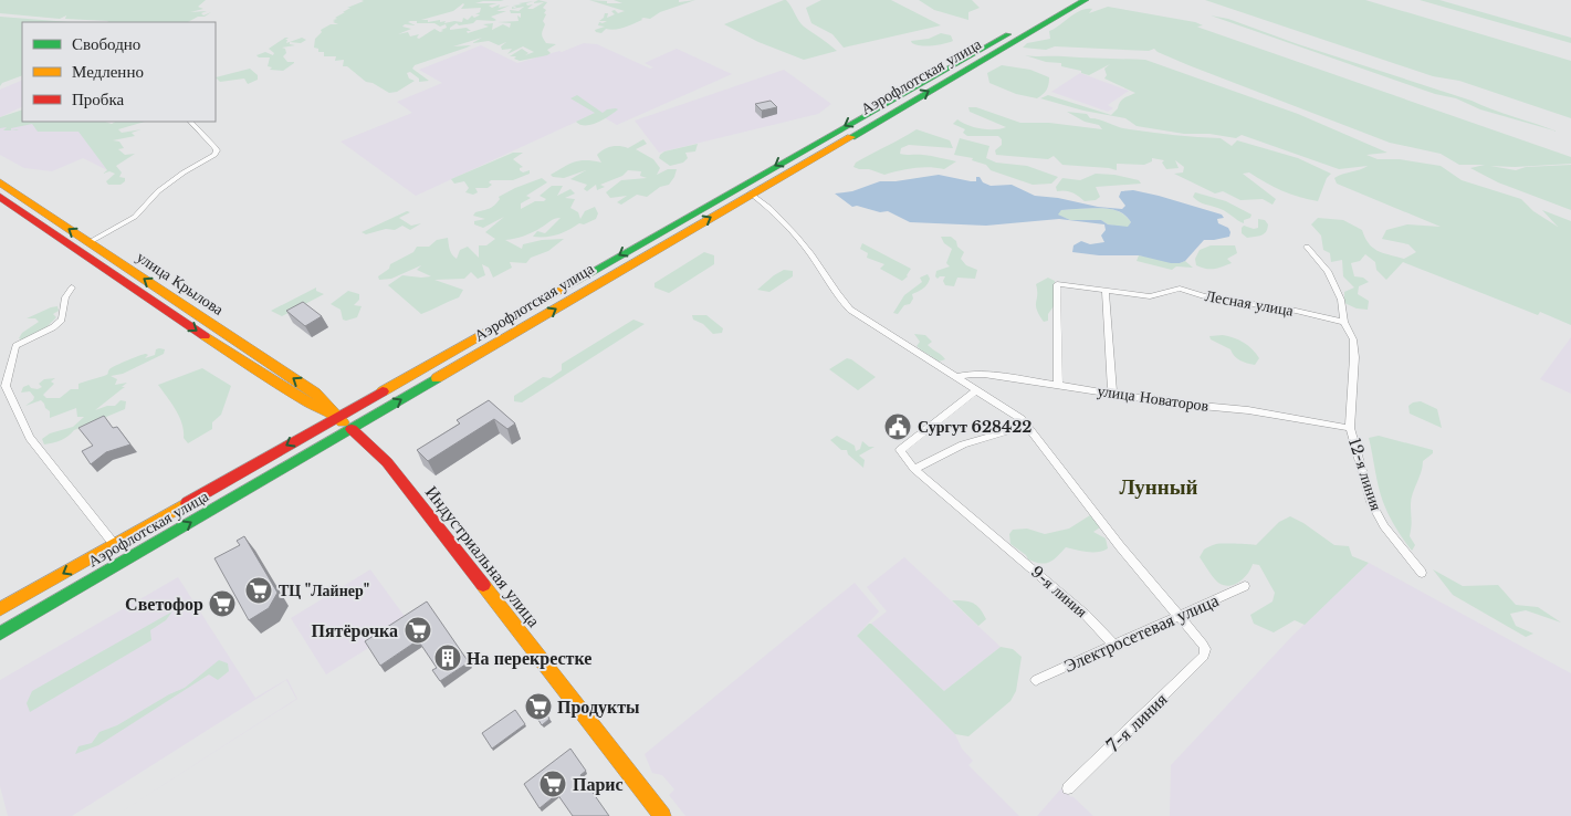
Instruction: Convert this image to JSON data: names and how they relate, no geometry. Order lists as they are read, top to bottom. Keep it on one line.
{"streets":{"main road":["Аэрофлотская улица","улица Крылова","Индустриальная улица"],"street":["Лесная улица","улица Новаторов","12-я линия","9-я линия","Электросетевая улица","7-я линия"]},"crossings":[["Аэрофлотская улица","улица Крылова"],["Аэрофлотская улица","Индустриальная улица"],["улица Крылова","Индустриальная улица"],["Лесная улица","улица Новаторов"],["улица Новаторов","12-я линия"],["9-я линия","Электросетевая улица"],["Электросетевая улица","7-я линия"]],"districts":["Лунный"],"places":{"public building":["Сургут 628422"],"supermarket":["ТЦ \"Лайнер\"","Светофор","Пятёрочка","Продукты","Парис"],"building":["На перекрестке"]},"legend":["Свободно","Медленно","Пробка"]}
